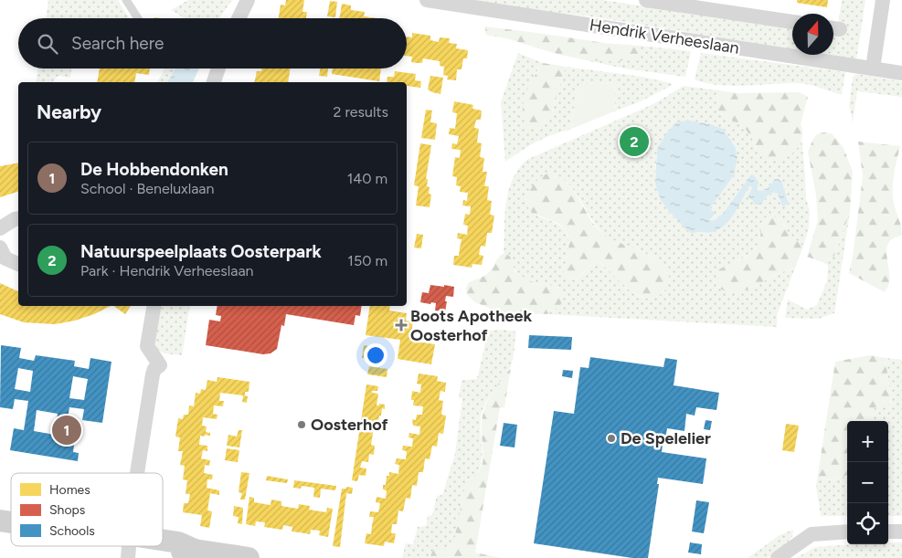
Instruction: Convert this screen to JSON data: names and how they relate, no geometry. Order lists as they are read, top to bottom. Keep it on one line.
{"streets":{"street":["Hendrik Verheeslaan"]},"places":{"health":["Boots Apotheek Oosterhof"],"other":["Oosterhof","De Spelelier"]},"legend":["Homes","Shops","Schools"],"north":"top","page":{"search":"Search here","heading":["Nearby","2 results"],"pins":["2","1"],"list":[{"mark":"1","name":"De Hobbendonken","note":"School · Beneluxlaan","value":"140 m"},{"mark":"2","name":"Natuurspeelplaats Oosterpark","note":"Park · Hendrik Verheeslaan","value":"150 m"}],"map_buttons":["+","−"]}}
